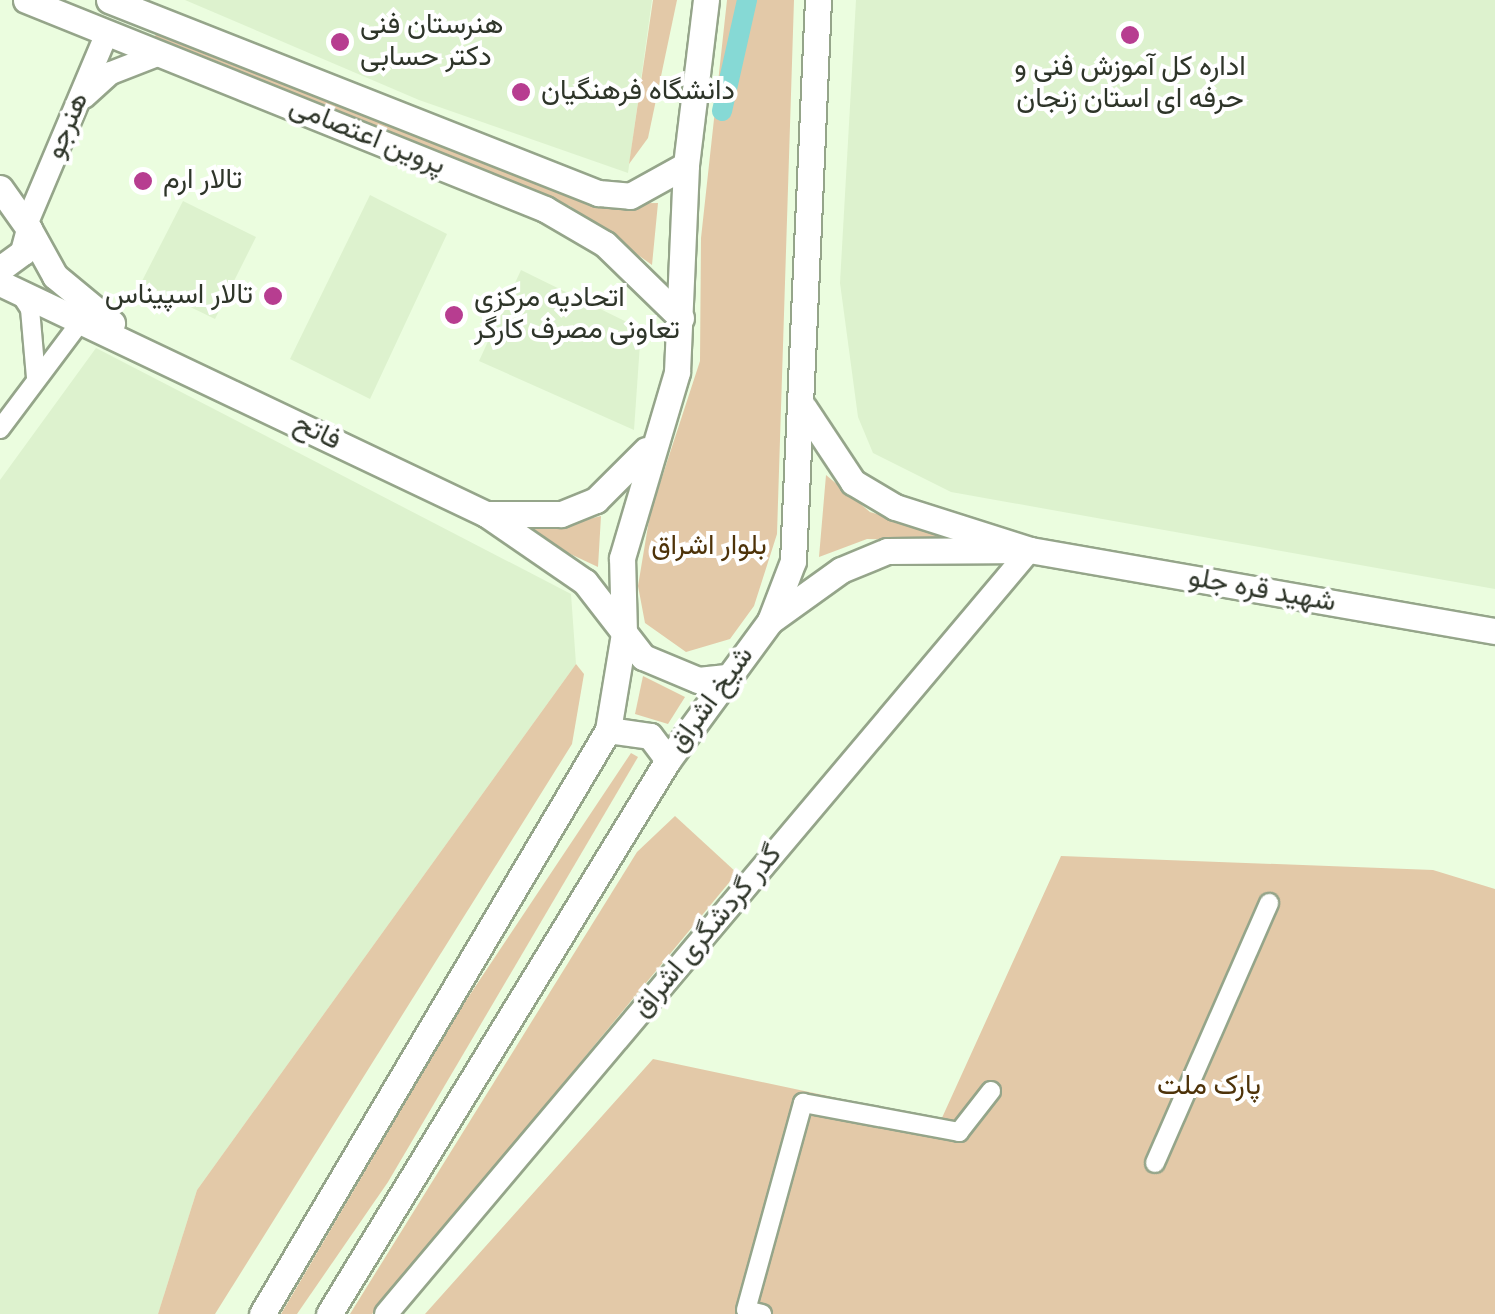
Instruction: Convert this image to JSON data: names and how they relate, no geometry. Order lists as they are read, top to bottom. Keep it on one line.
{"streets":{"main road":["پروین اعتصامی","فاتح","شهید قره جلو","شیخ اشراق"],"street":["هنرجو","گدر گردشگری اشراق"]},"crossings":[["هنرجو","پروین اعتصامی"],["فاتح","شیخ اشراق"],["شهید قره جلو","گدر گردشگری اشراق"]],"parks":["بلوار اشراق","پارک ملت"],"places":["اداره کل آموزش فنی و حرفه ای استان زنجان","هنرستان فنی دکتر حسابی","دانشگاه فرهنگیان","تالار ارم","تالار اسپیناس","اتحادیه مرکزی تعاونی مصرف کارگر"]}
